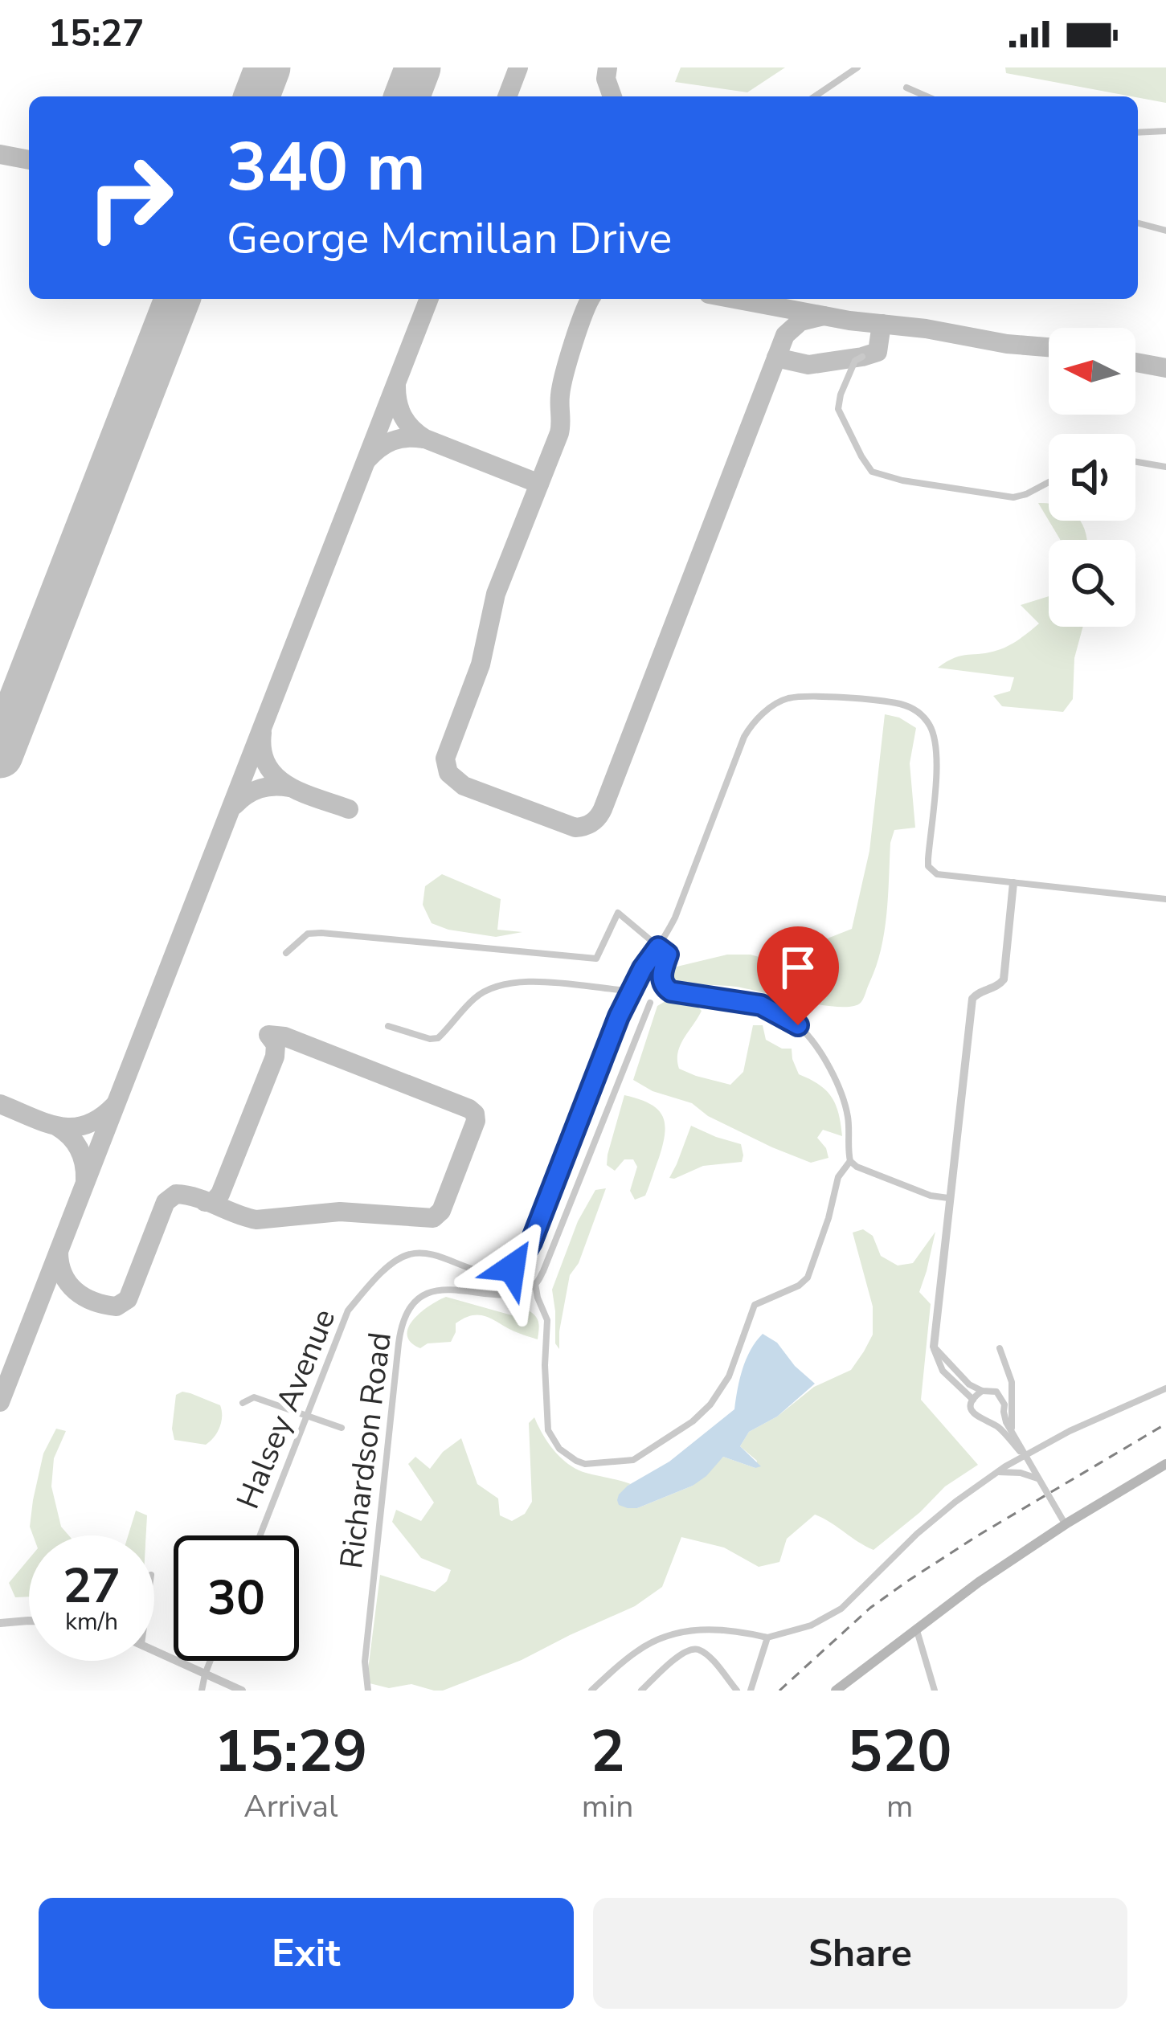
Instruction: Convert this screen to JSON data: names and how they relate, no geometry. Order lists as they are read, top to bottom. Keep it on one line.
{"streets":{"street":["Halsey Avenue","Richardson Road"]},"north":"left","page":{"status":"15:27","turn":["340 m","George Mcmillan Drive"],"speed":"27 km/h","limit":"30","eta":["15:29","Arrival","2","min","520","m"],"buttons":["Exit","Share"]}}
